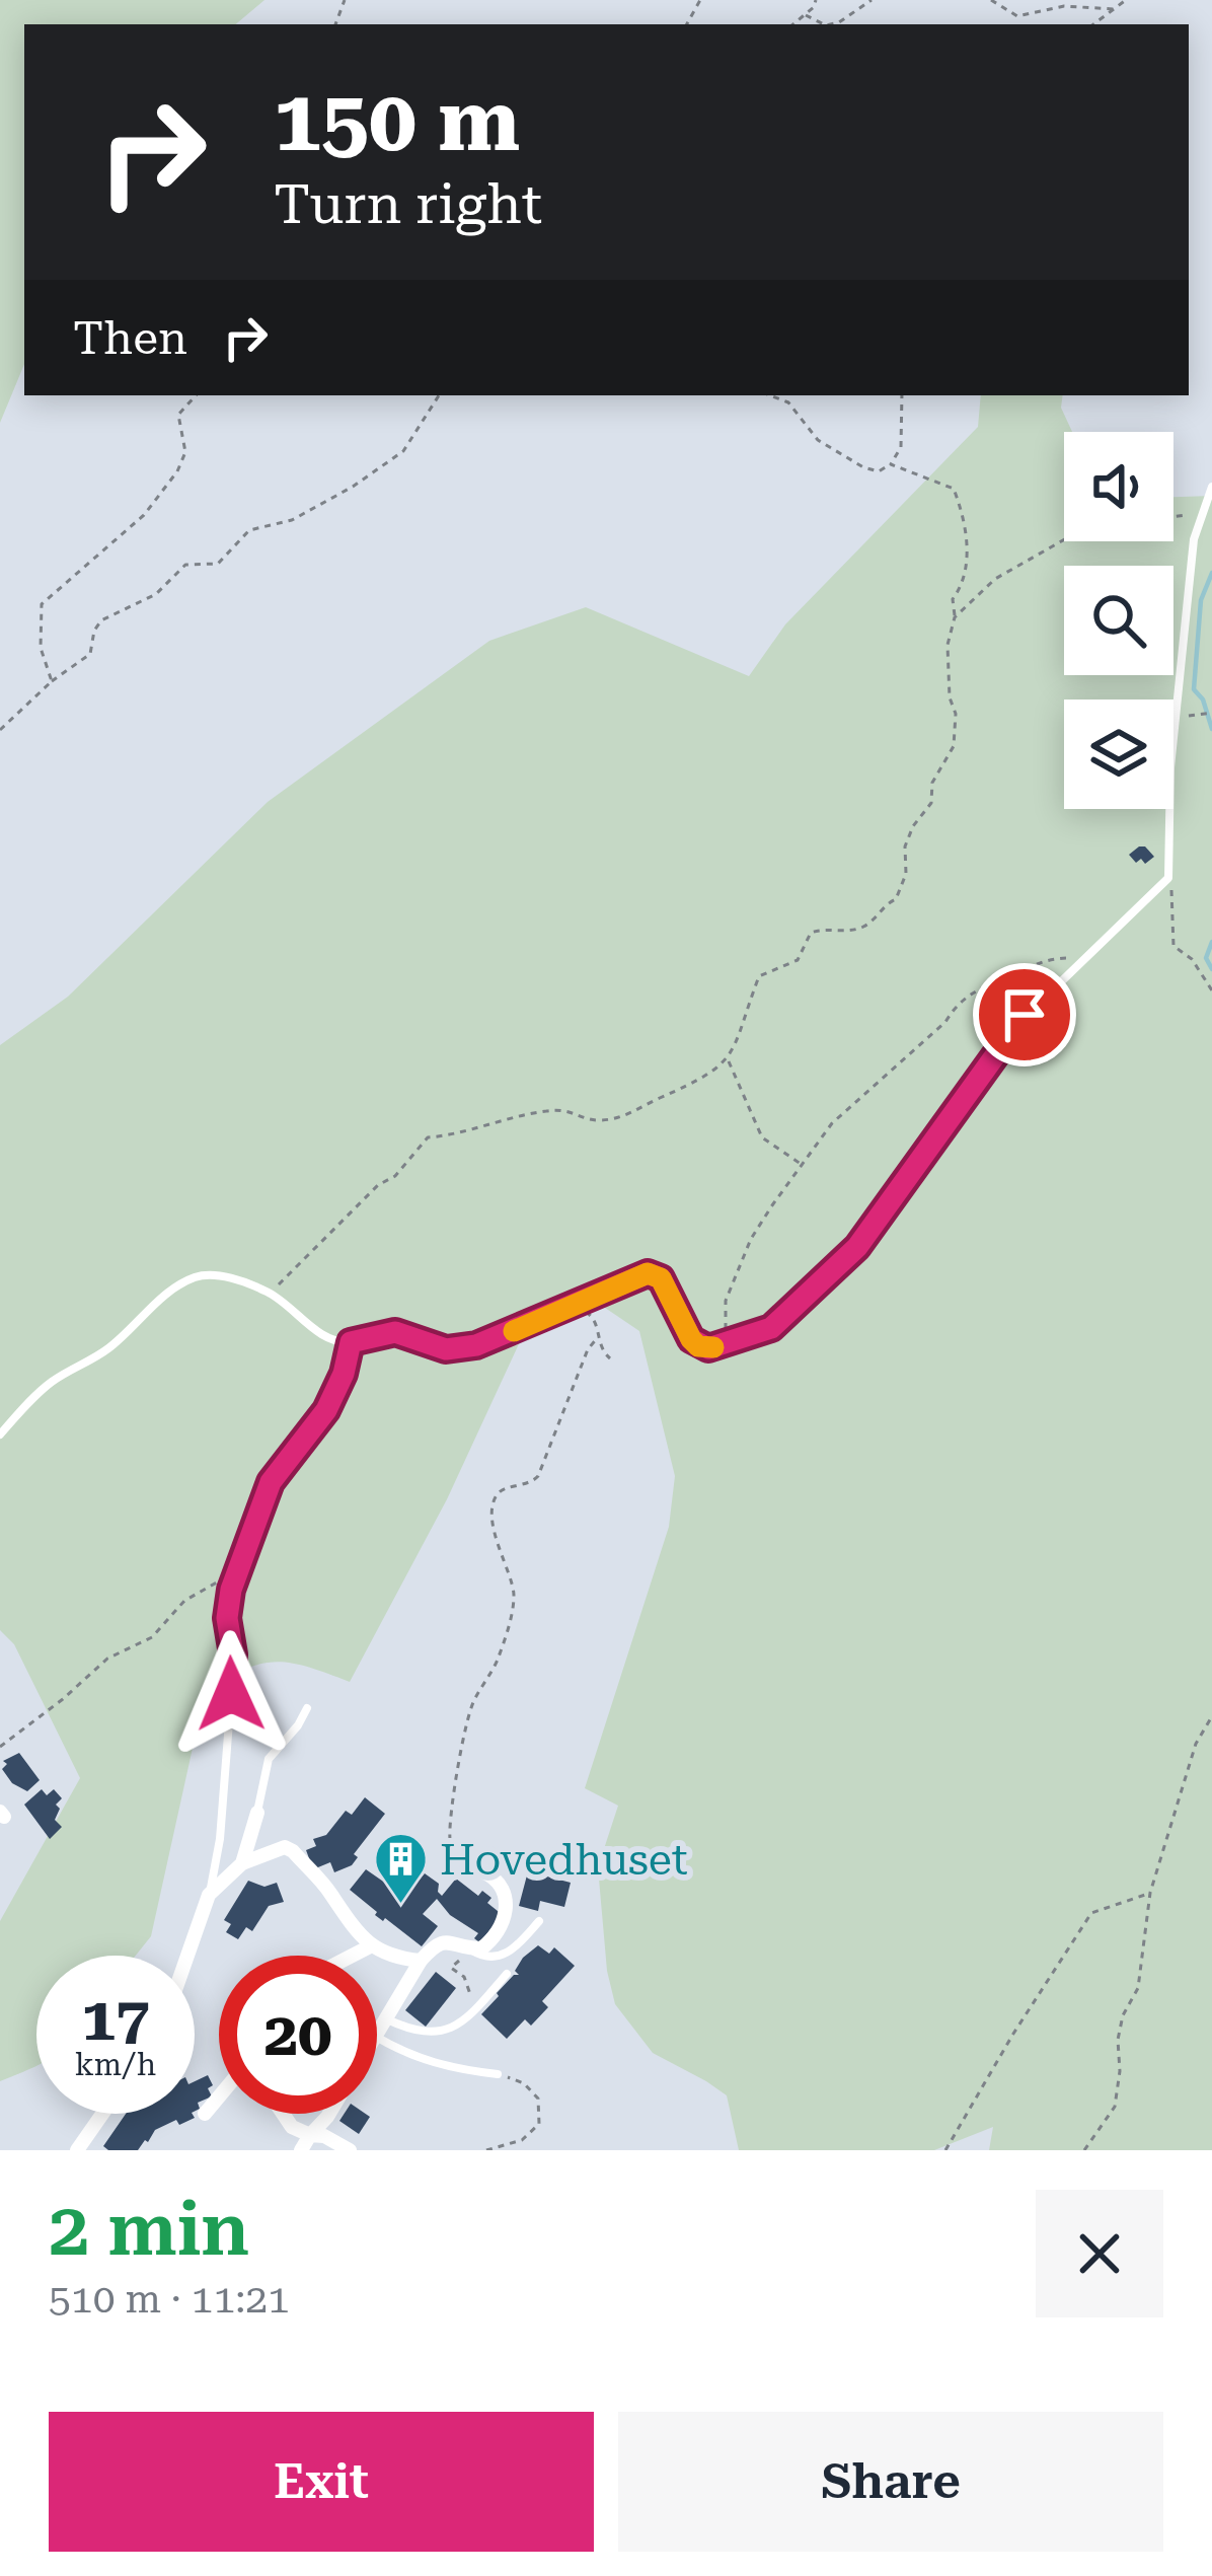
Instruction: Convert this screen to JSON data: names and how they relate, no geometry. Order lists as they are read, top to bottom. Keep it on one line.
{"places":{"building":["Hovedhuset"]},"page":{"turn":["150 m","Turn right"],"then":"Then","speed":"17 km/h","limit":"20","heading":["2 min","510 m · 11:21"],"buttons":["Exit","Share"]}}
